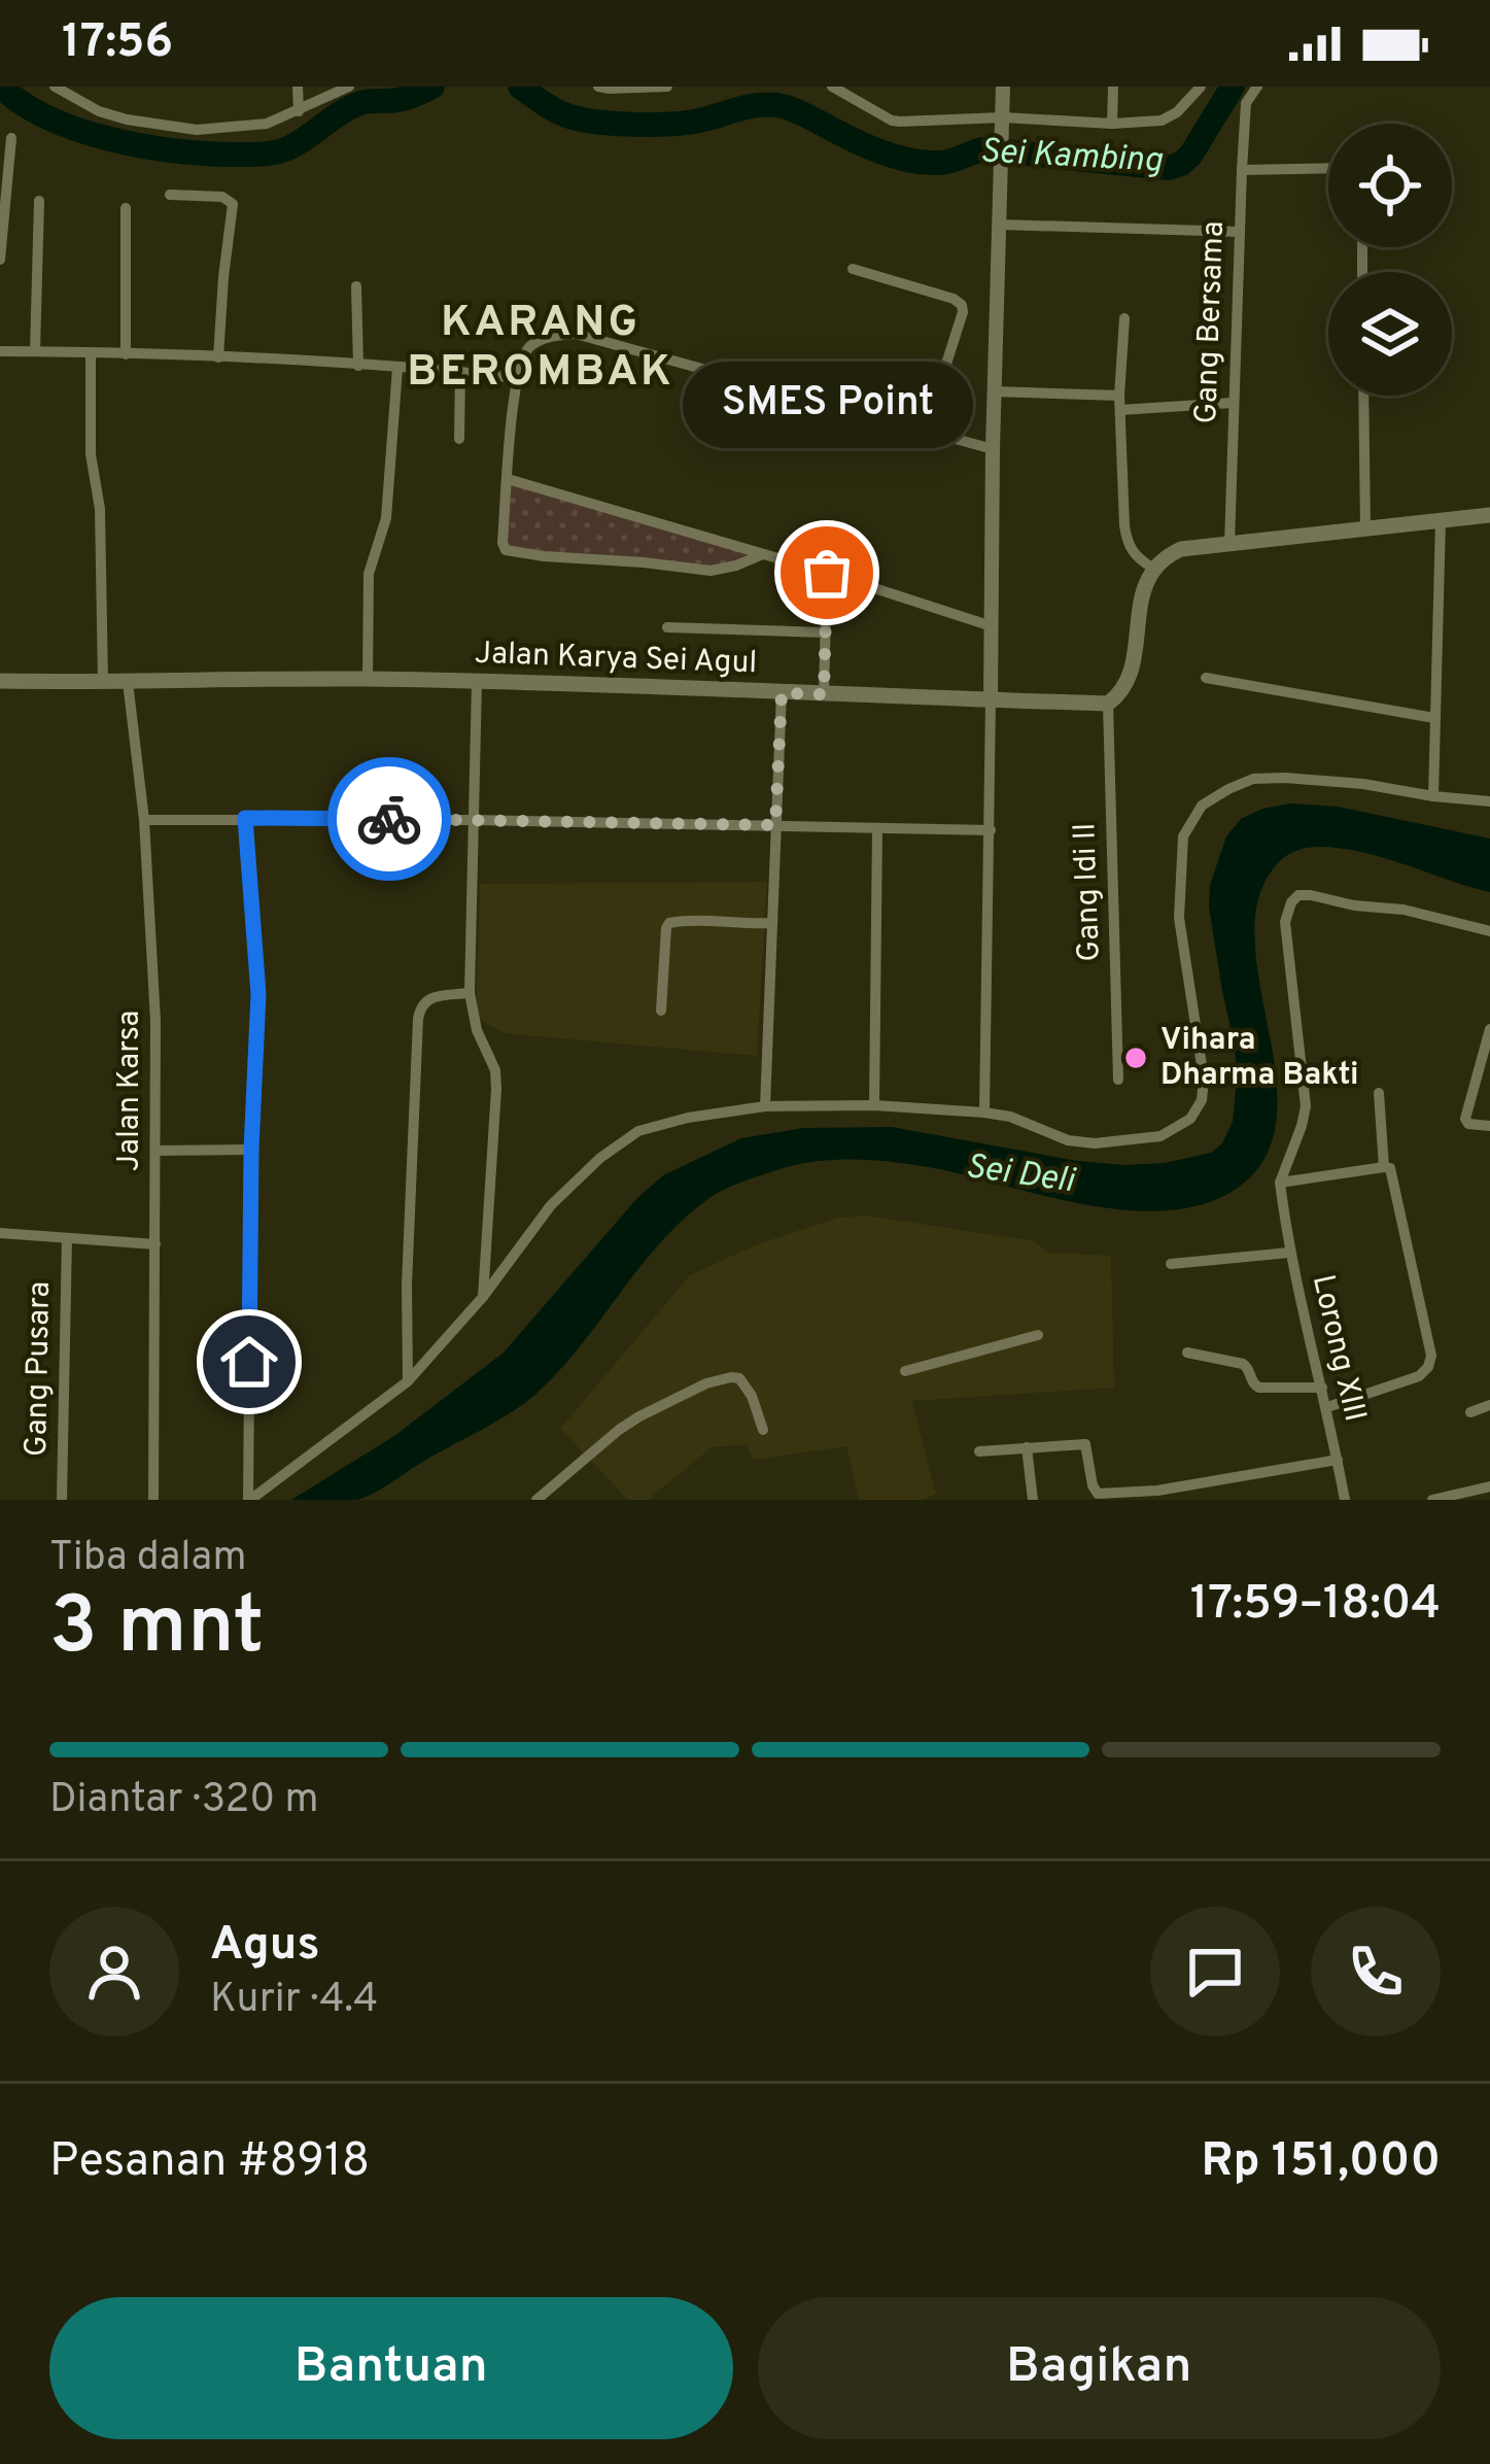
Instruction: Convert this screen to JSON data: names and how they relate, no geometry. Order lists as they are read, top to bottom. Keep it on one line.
{"streets":{"main road":["Jalan Karya Sei Agul"],"street":["Gang Bersama","Gang Idi II","Jalan Karsa","Lorong XIII","Gang Pusara"]},"crossings":[["Jalan Karya Sei Agul","Gang Idi II"],["Jalan Karya Sei Agul","Jalan Karsa"]],"districts":["KARANG BEROMBAK"],"water":["Sei Kambing","Sei Deli"],"places":["SMES Point","Vihara Dharma Bakti"],"page":{"status":"17:56","bubble":"SMES Point","heading":["3 mnt","Tiba dalam","17:59–18:04"],"panel":["Agus","Kurir · 4.4","Pesanan #8918","Rp 151,000"],"bar":"Diantar · 320 m","buttons":["Bantuan","Bagikan"]}}
